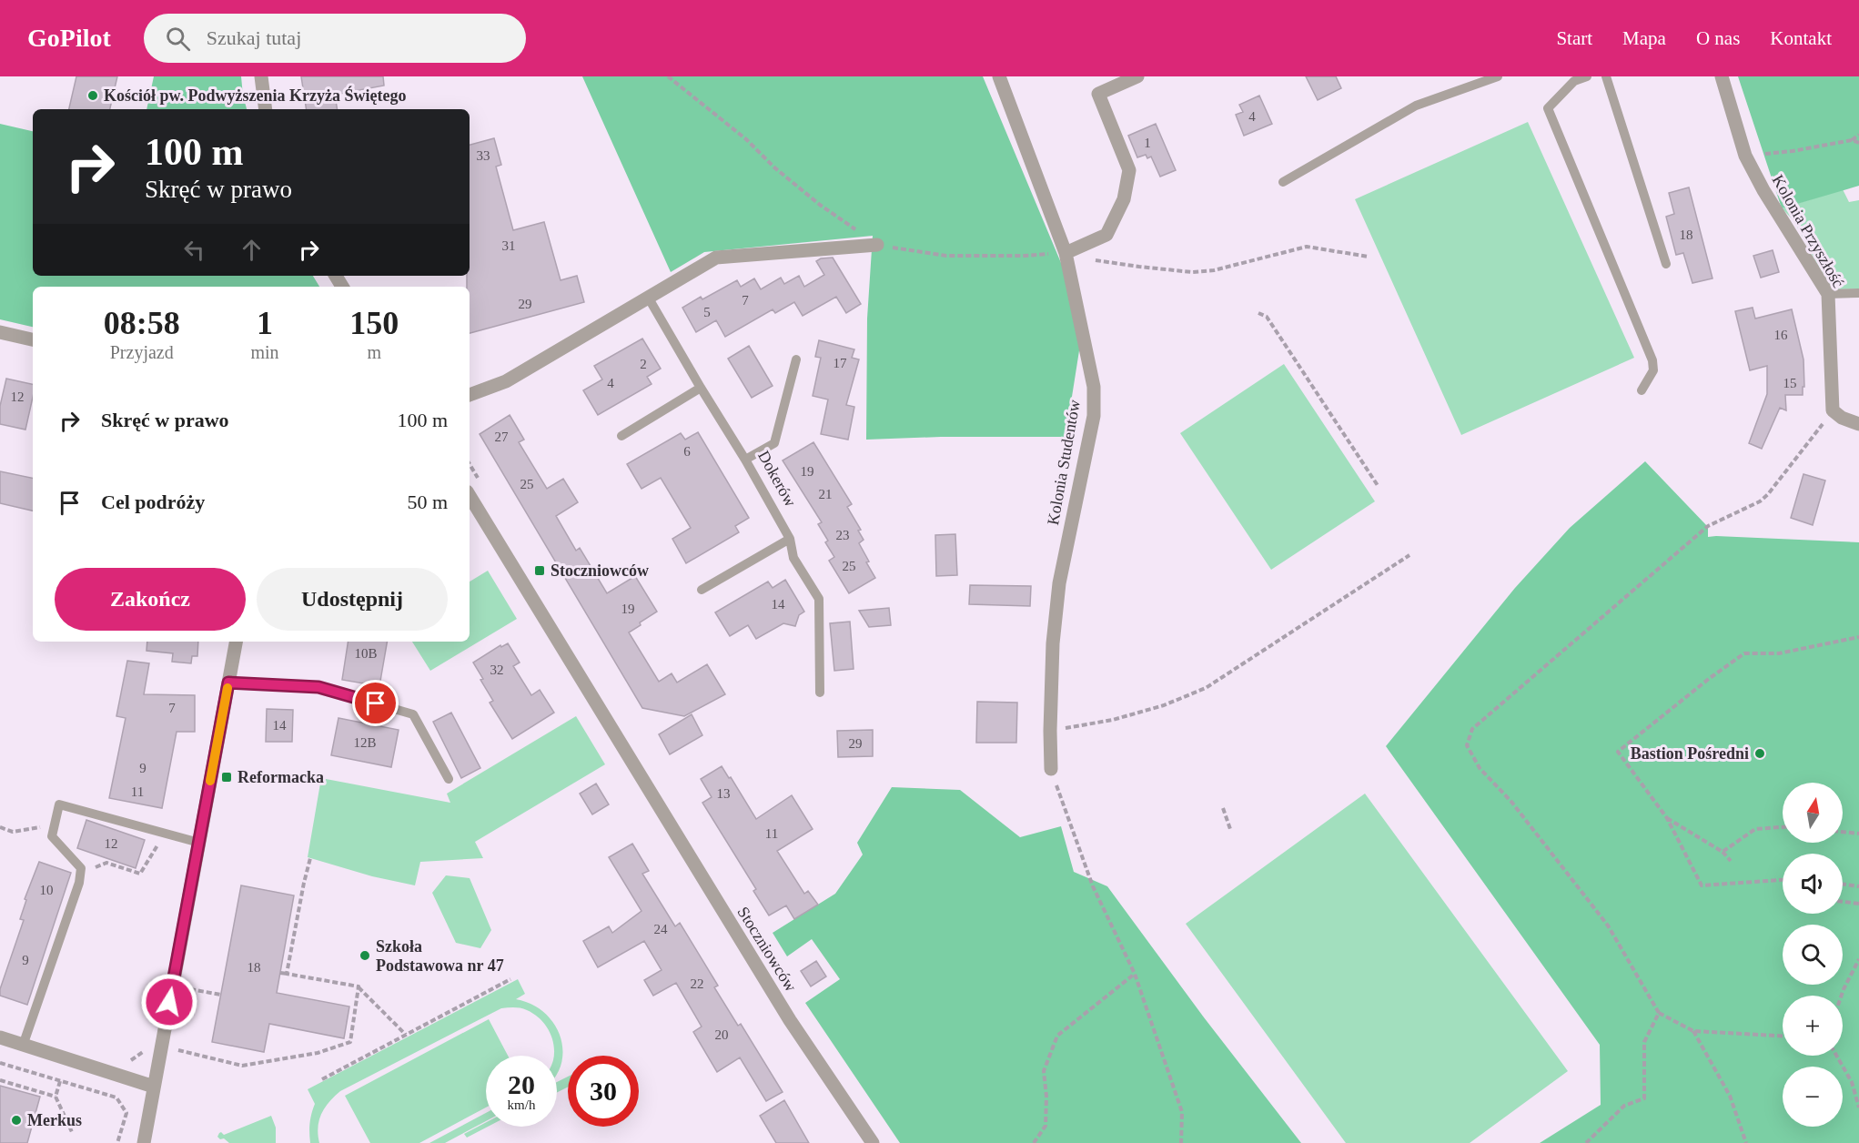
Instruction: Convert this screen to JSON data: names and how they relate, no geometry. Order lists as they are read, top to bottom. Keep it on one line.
{"streets":{"street":["Kolonia Przyszłość","Kolonia Studentów","Stoczniowców"],"lane":["Dokerów"]},"places":{"other":["Kościół pw. Podwyższenia Krzyża Świętego","Bastion Pośredni","Szkoła Podstawowa nr 47","Merkus"],"transit":["Stoczniowców","Reformacka"]},"house_numbers":["4","1","33","18","31","7","29","5","16","17","2","4","15","12","27","6","19","25","21","23","25","14","19","10B","32","7","14","12B","29","9","11","13","11","12","10","24","9","18","22","20"],"north":"top","page":{"header":"GoPilot","search":"Szukaj tutaj","nav":["Start","Mapa","O nas","Kontakt"],"turn":["100 m","Skręć w prawo"],"eta":["08:58","Przyjazd","1","min","150","m"],"list":[{"name":"Skręć w prawo","value":"100 m"},{"name":"Cel podróży","value":"50 m"}],"buttons":["Zakończ","Udostępnij"],"map_buttons":["+","−"],"speed":"20 km/h","limit":"30"}}
